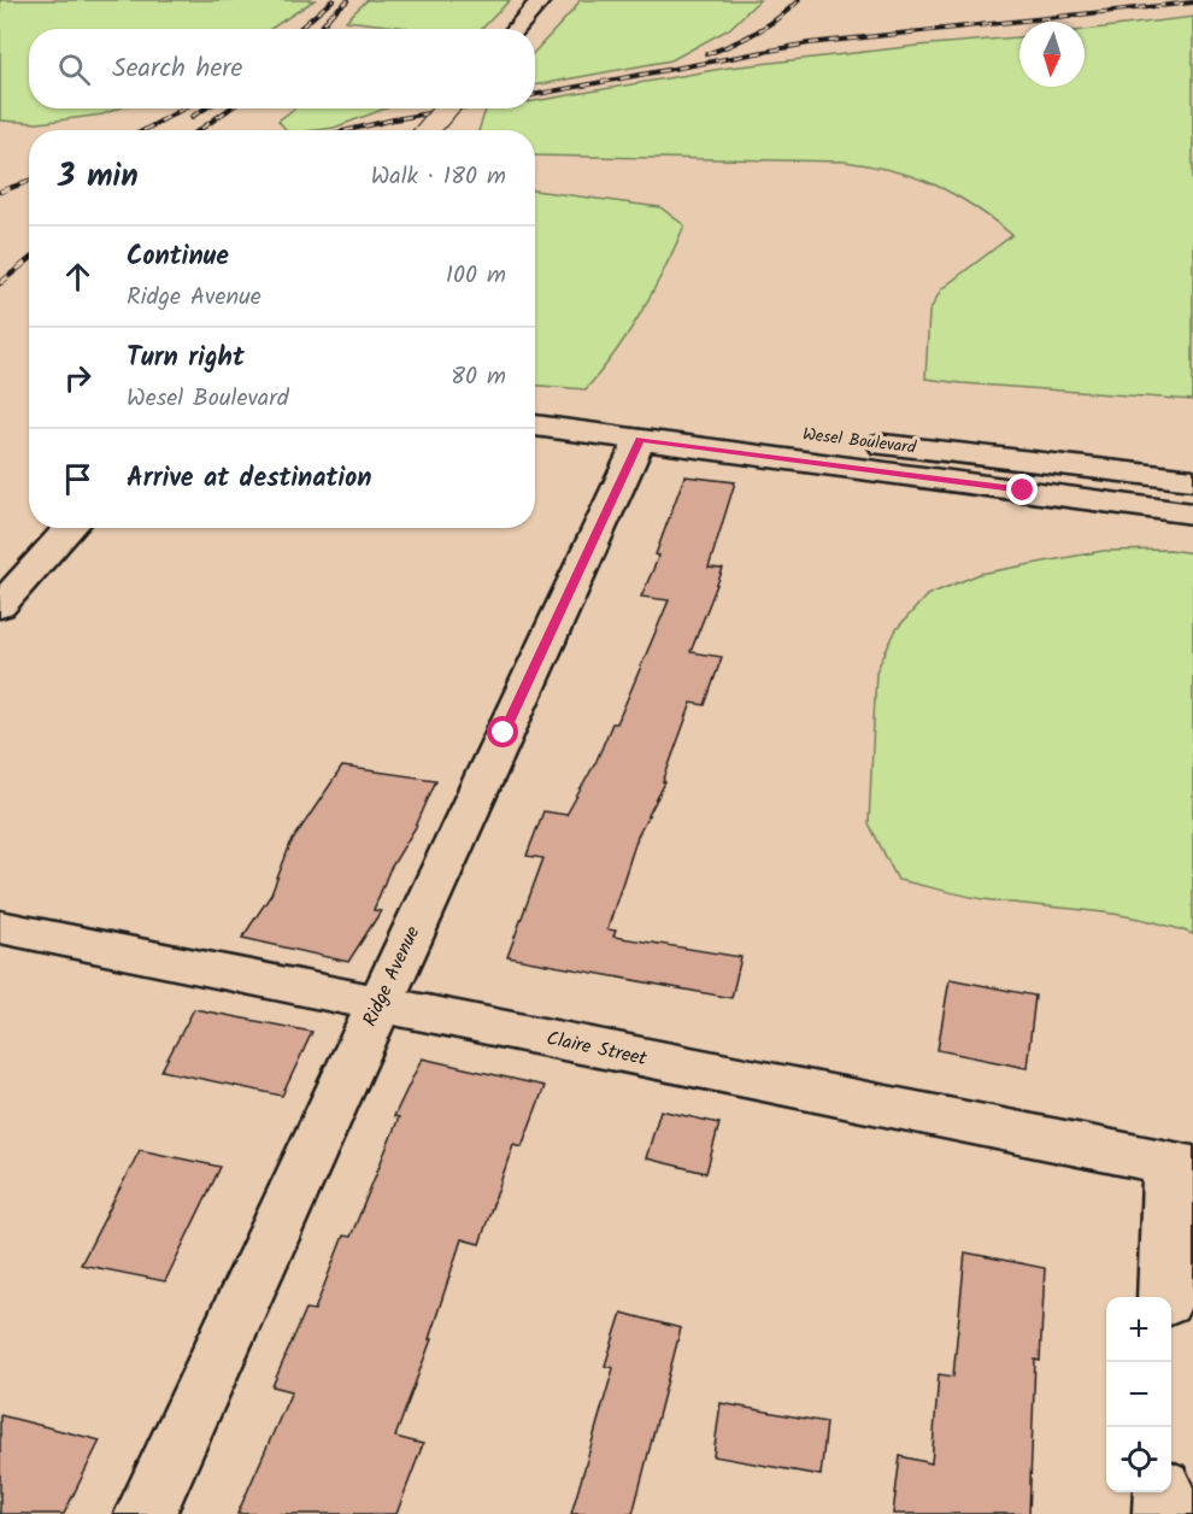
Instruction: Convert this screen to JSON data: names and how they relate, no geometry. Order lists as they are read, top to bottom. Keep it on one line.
{"streets":{"street":["Wesel Boulevard","Ridge Avenue","Claire Street"]},"crossings":[["Wesel Boulevard","Ridge Avenue"],["Ridge Avenue","Claire Street"]],"north":"bottom","page":{"search":"Search here","heading":["3 min","Walk · 180 m"],"list":[["Continue","Ridge Avenue","100 m"],["Turn right","Wesel Boulevard","80 m"],"Arrive at destination"],"map_buttons":["+","−"]}}
